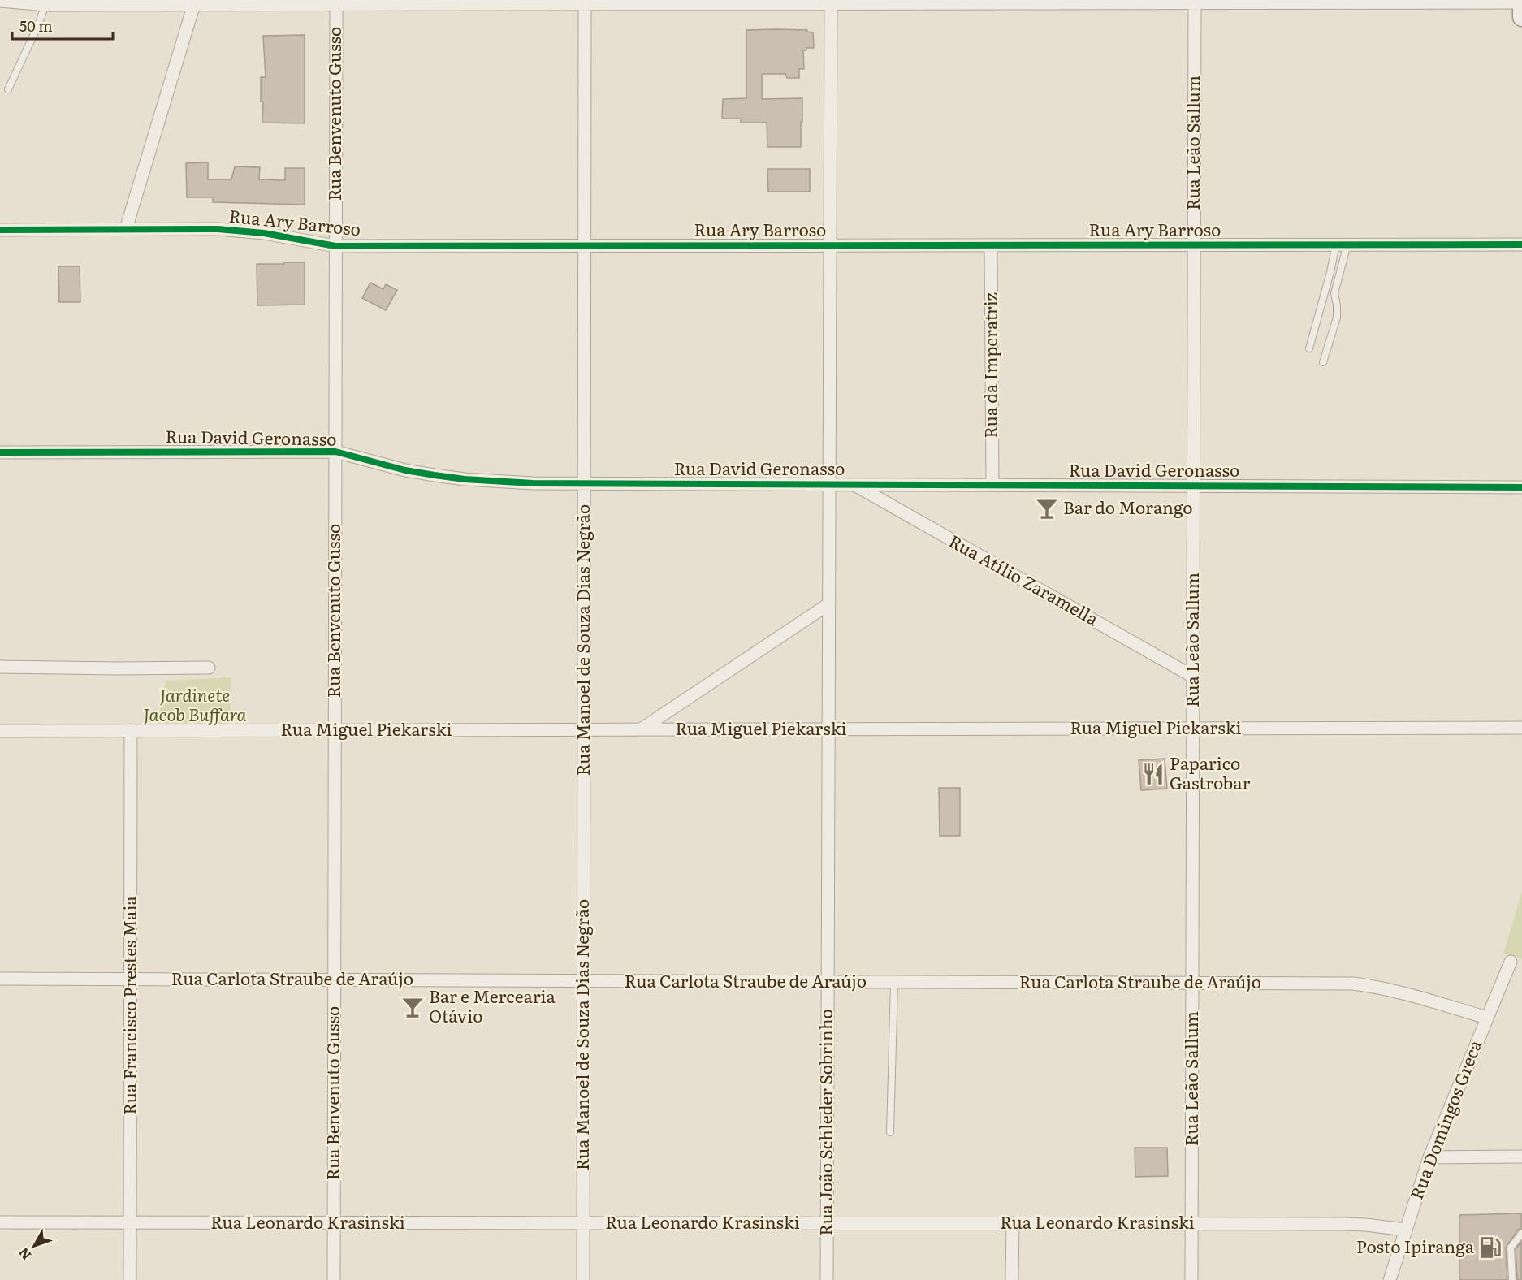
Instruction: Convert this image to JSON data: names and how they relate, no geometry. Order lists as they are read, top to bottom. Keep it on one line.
{"streets":{"street":["Rua Benvenuto Gusso","Rua Leão Sallum","Rua Ary Barroso","Rua da Imperatriz","Rua David Geronasso","Rua Atílio Zaramella","Rua Manoel de Souza Dias Negrão","Rua Miguel Piekarski","Rua Carlota Straube de Araújo","Rua Francisco Prestes Maia","Rua Domingos Greca","Rua João Schleder Sobrinho","Rua Leonardo Krasinski"]},"crossings":[["Rua Benvenuto Gusso","Rua Ary Barroso"],["Rua Benvenuto Gusso","Rua David Geronasso"],["Rua Benvenuto Gusso","Rua Miguel Piekarski"],["Rua Benvenuto Gusso","Rua Carlota Straube de Araújo"],["Rua Benvenuto Gusso","Rua Leonardo Krasinski"],["Rua Leão Sallum","Rua Ary Barroso"],["Rua Leão Sallum","Rua David Geronasso"],["Rua Leão Sallum","Rua Atílio Zaramella"],["Rua Leão Sallum","Rua Miguel Piekarski"],["Rua Leão Sallum","Rua Carlota Straube de Araújo"],["Rua Leão Sallum","Rua Leonardo Krasinski"],["Rua Ary Barroso","Rua da Imperatriz"],["Rua Ary Barroso","Rua Manoel de Souza Dias Negrão"],["Rua Ary Barroso","Rua João Schleder Sobrinho"],["Rua da Imperatriz","Rua David Geronasso"],["Rua David Geronasso","Rua Atílio Zaramella"],["Rua David Geronasso","Rua Manoel de Souza Dias Negrão"],["Rua David Geronasso","Rua João Schleder Sobrinho"],["Rua Manoel de Souza Dias Negrão","Rua Miguel Piekarski"],["Rua Manoel de Souza Dias Negrão","Rua Carlota Straube de Araújo"],["Rua Manoel de Souza Dias Negrão","Rua Leonardo Krasinski"],["Rua Miguel Piekarski","Rua Francisco Prestes Maia"],["Rua Miguel Piekarski","Rua João Schleder Sobrinho"],["Rua Carlota Straube de Araújo","Rua Francisco Prestes Maia"],["Rua Carlota Straube de Araújo","Rua Domingos Greca"],["Rua Carlota Straube de Araújo","Rua João Schleder Sobrinho"],["Rua Francisco Prestes Maia","Rua Leonardo Krasinski"],["Rua Domingos Greca","Rua Leonardo Krasinski"],["Rua João Schleder Sobrinho","Rua Leonardo Krasinski"]],"parks":["Jardinete Jacob Buffara"],"places":{"bar":["Bar do Morango","Bar e Mercearia Otávio"],"restaurant":["Paparico Gastrobar"],"fuel station":["Posto Ipiranga"]},"scale_bar":"50 m","north":"bottom left"}
